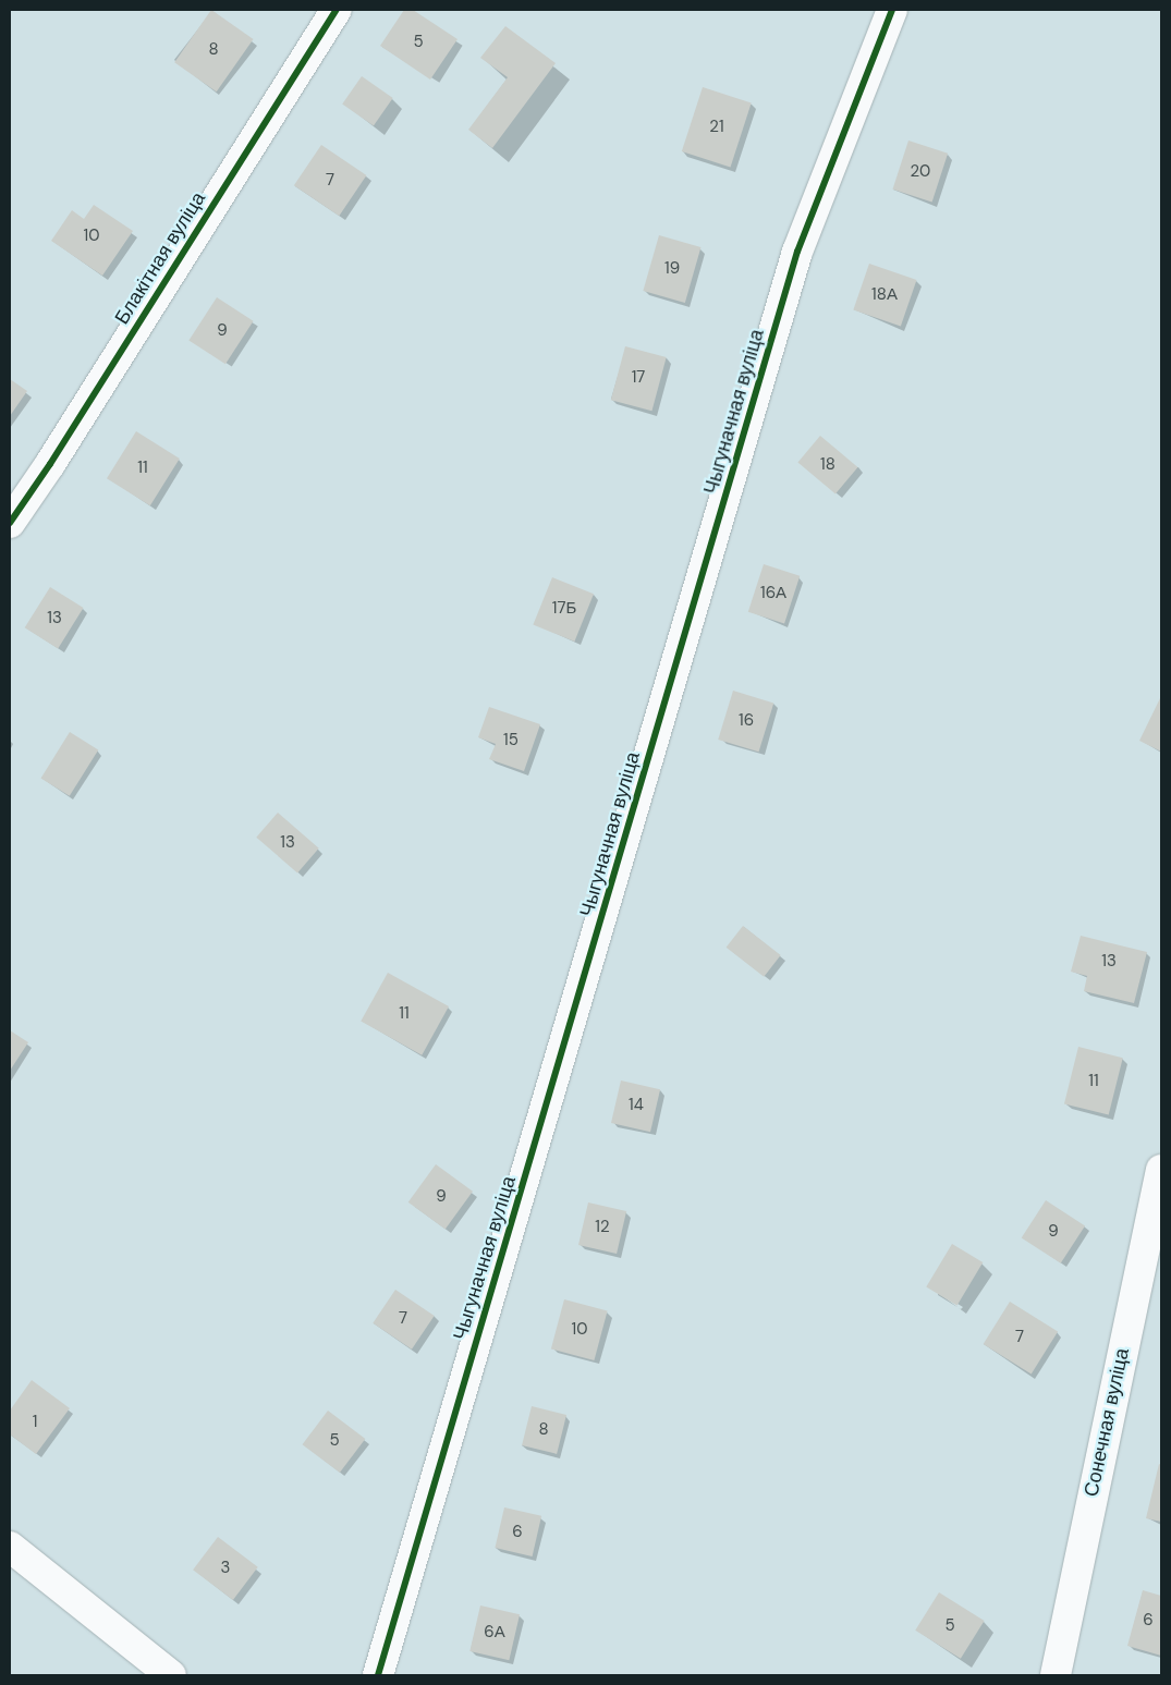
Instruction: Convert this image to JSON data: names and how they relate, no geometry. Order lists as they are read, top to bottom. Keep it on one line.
{"streets":{"street":["Блакітная вуліца","Чыгуначная вуліца","Сонечная вуліца"]},"house_numbers":["5","8","21","20","7","10","19","18А","9","17","18","11","16А","17Б","13","16","15","13","13","11","11","14","9","12","9","7","10","7","1","8","5","6","3","6","5","6А"]}
